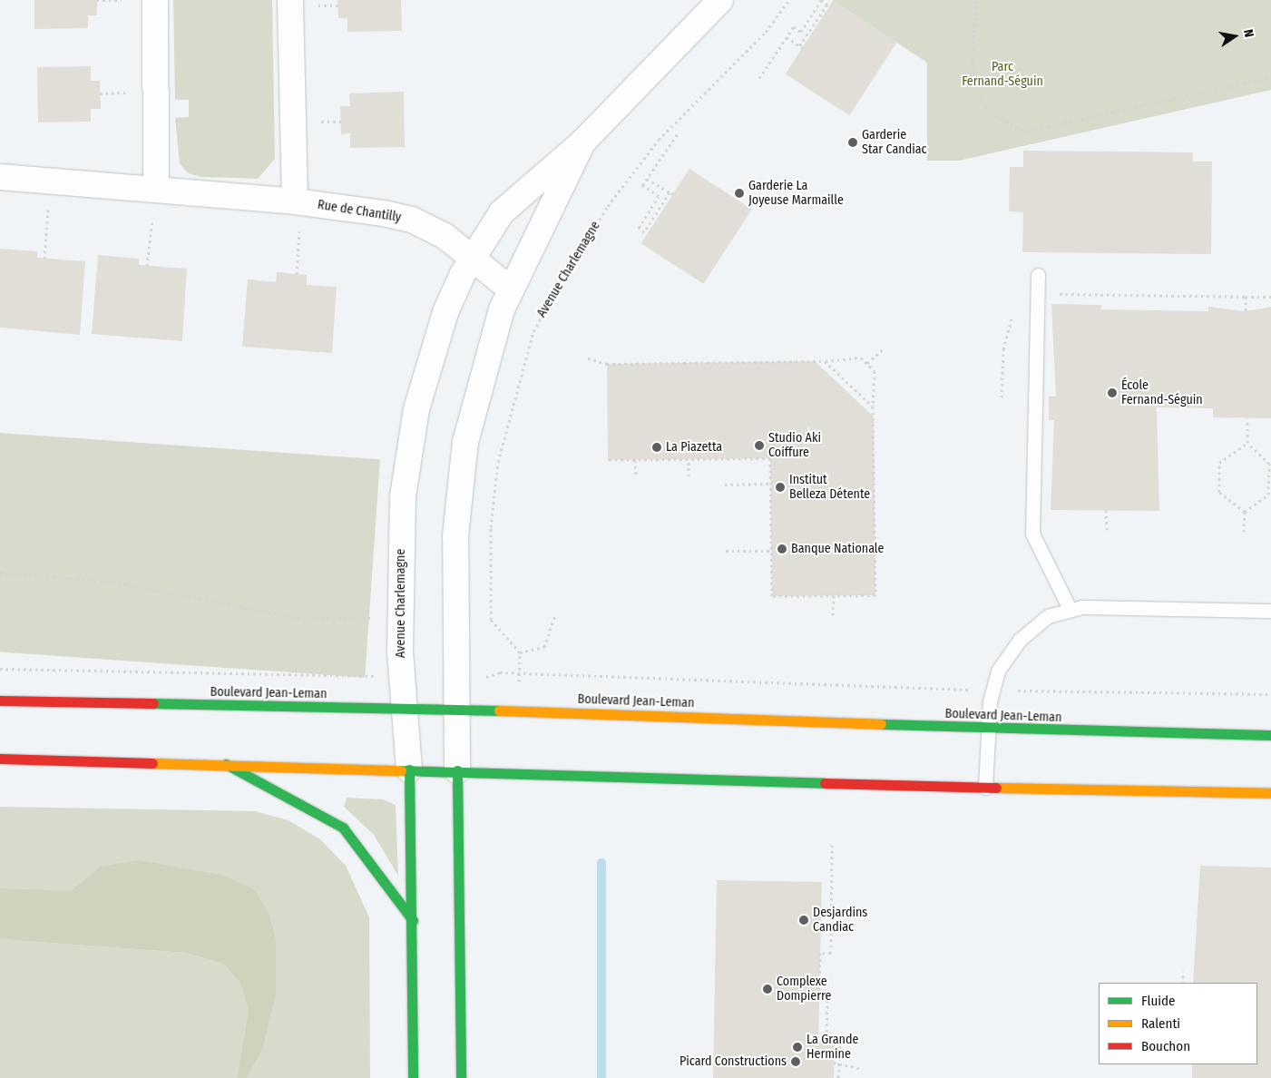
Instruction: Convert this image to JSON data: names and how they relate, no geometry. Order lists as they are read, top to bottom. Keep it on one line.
{"streets":{"main road":["Boulevard Jean-Leman"],"street":["Rue de Chantilly","Avenue Charlemagne"]},"crossings":[["Rue de Chantilly","Avenue Charlemagne"],["Avenue Charlemagne","Boulevard Jean-Leman"]],"parks":["Parc Fernand-Séguin"],"places":["Garderie Star Candiac","Garderie La Joyeuse Marmaille","École Fernand-Séguin","Studio Aki Coiffure","La Piazetta","Institut Belleza Détente","Banque Nationale","Desjardins Candiac","Complexe Dompierre","La Grande Hermine","Picard Constructions"],"legend":["Fluide","Ralenti","Bouchon"],"north":"right"}
